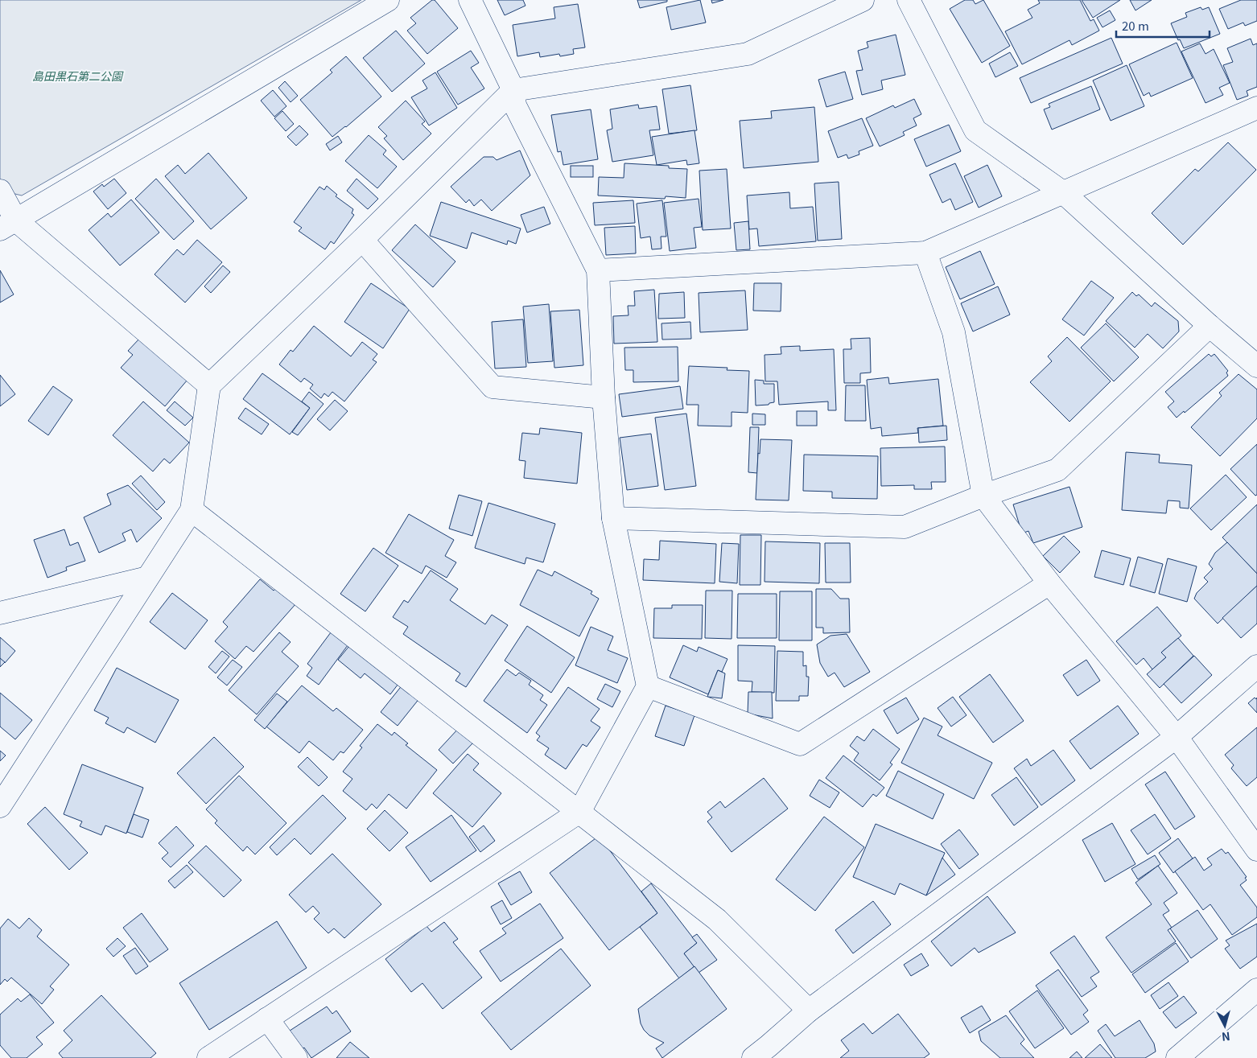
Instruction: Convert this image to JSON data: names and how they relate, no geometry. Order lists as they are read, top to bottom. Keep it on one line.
{"parks":["島田黒石第二公園"],"scale_bar":"20 m","north":"bottom"}
